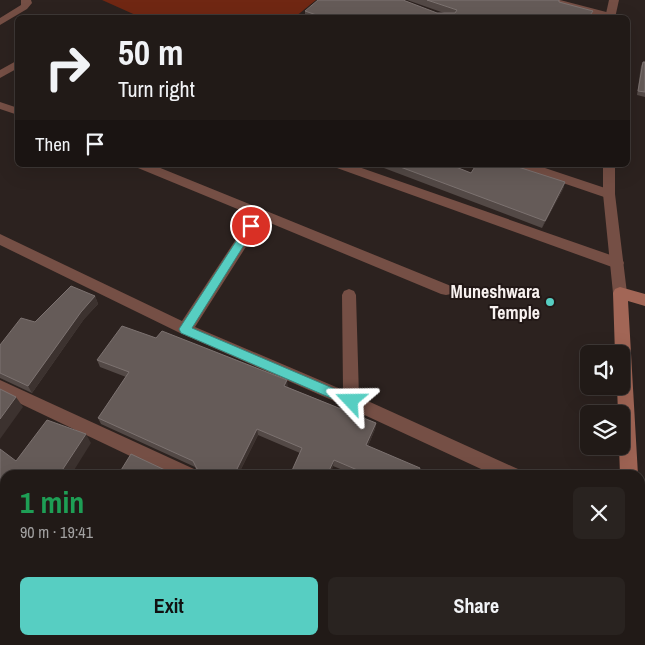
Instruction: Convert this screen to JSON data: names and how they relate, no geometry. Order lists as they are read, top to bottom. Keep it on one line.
{"places":["Muneshwara Temple"],"page":{"turn":["50 m","Turn right"],"then":"Then","heading":["1 min","90 m · 19:41"],"buttons":["Exit","Share"]}}
